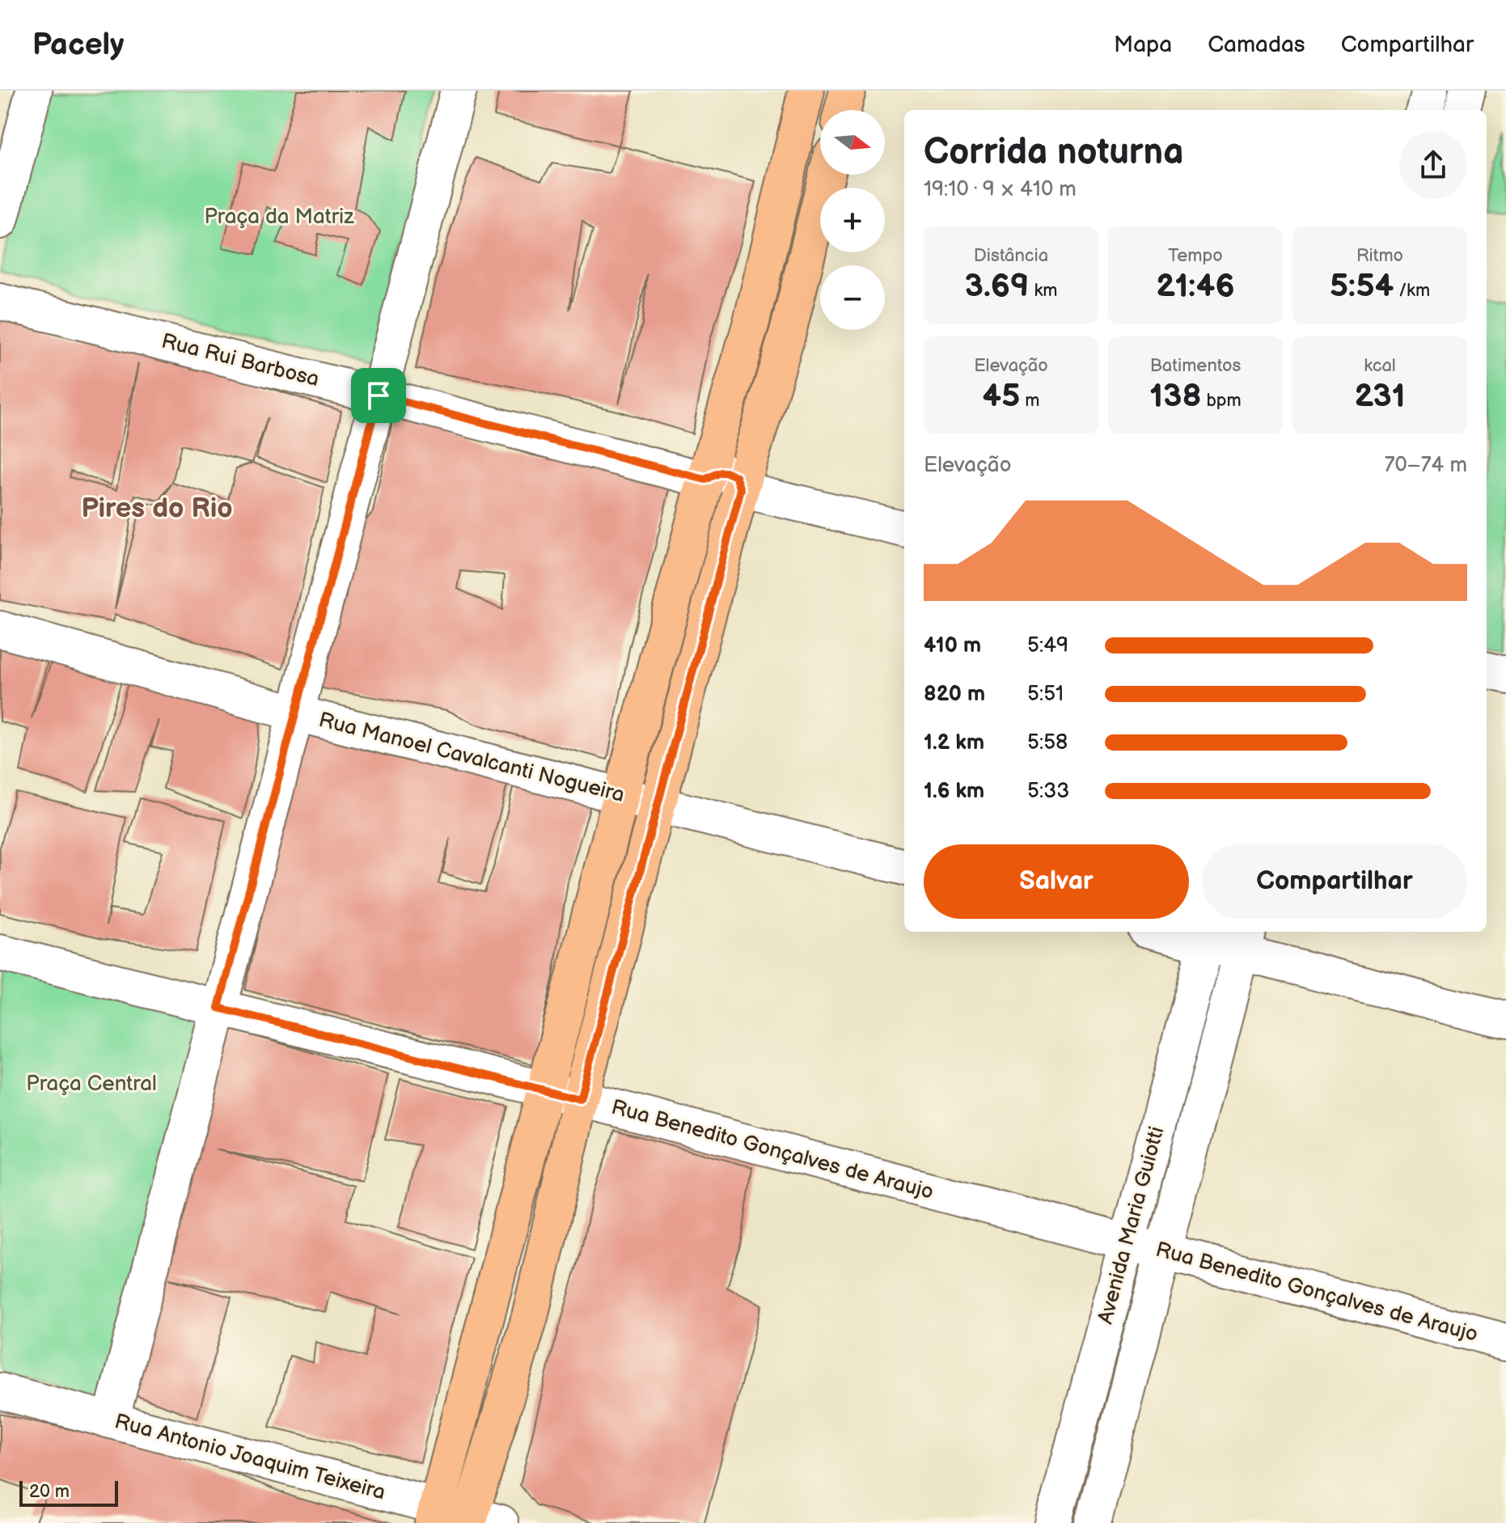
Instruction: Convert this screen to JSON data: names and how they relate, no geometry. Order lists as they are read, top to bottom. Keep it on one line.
{"streets":{"street":["Rua Rui Barbosa","Rua Manoel Cavalcanti Nogueira","Rua Benedito Gonçalves de Araujo","Avenida Maria Guiotti","Rua Antonio Joaquim Teixeira"]},"crossings":[["Rua Benedito Gonçalves de Araujo","Avenida Maria Guiotti"]],"districts":["Pires do Rio"],"parks":["Praça da Matriz","Praça Central"],"scale_bar":"20 m","north":"right","page":{"header":"Pacely","nav":["Mapa","Camadas","Compartilhar"],"map_buttons":["+","−"],"heading":["Corrida noturna","19:10 · 9 × 410 m"],"stats":[["Distância","3.69 km"],["Tempo","21:46"],["Ritmo","5:54 /km"],["Elevação","45 m"],["Batimentos","138 bpm"],["kcal","231"]],"chart":["Elevação","70–74 m"],"list":[{"name":"410 m","note":"5:49"},{"name":"820 m","note":"5:51"},{"name":"1.2 km","note":"5:58"},{"name":"1.6 km","note":"5:33"}],"buttons":["Salvar","Compartilhar"],"scale":"20 m"}}
